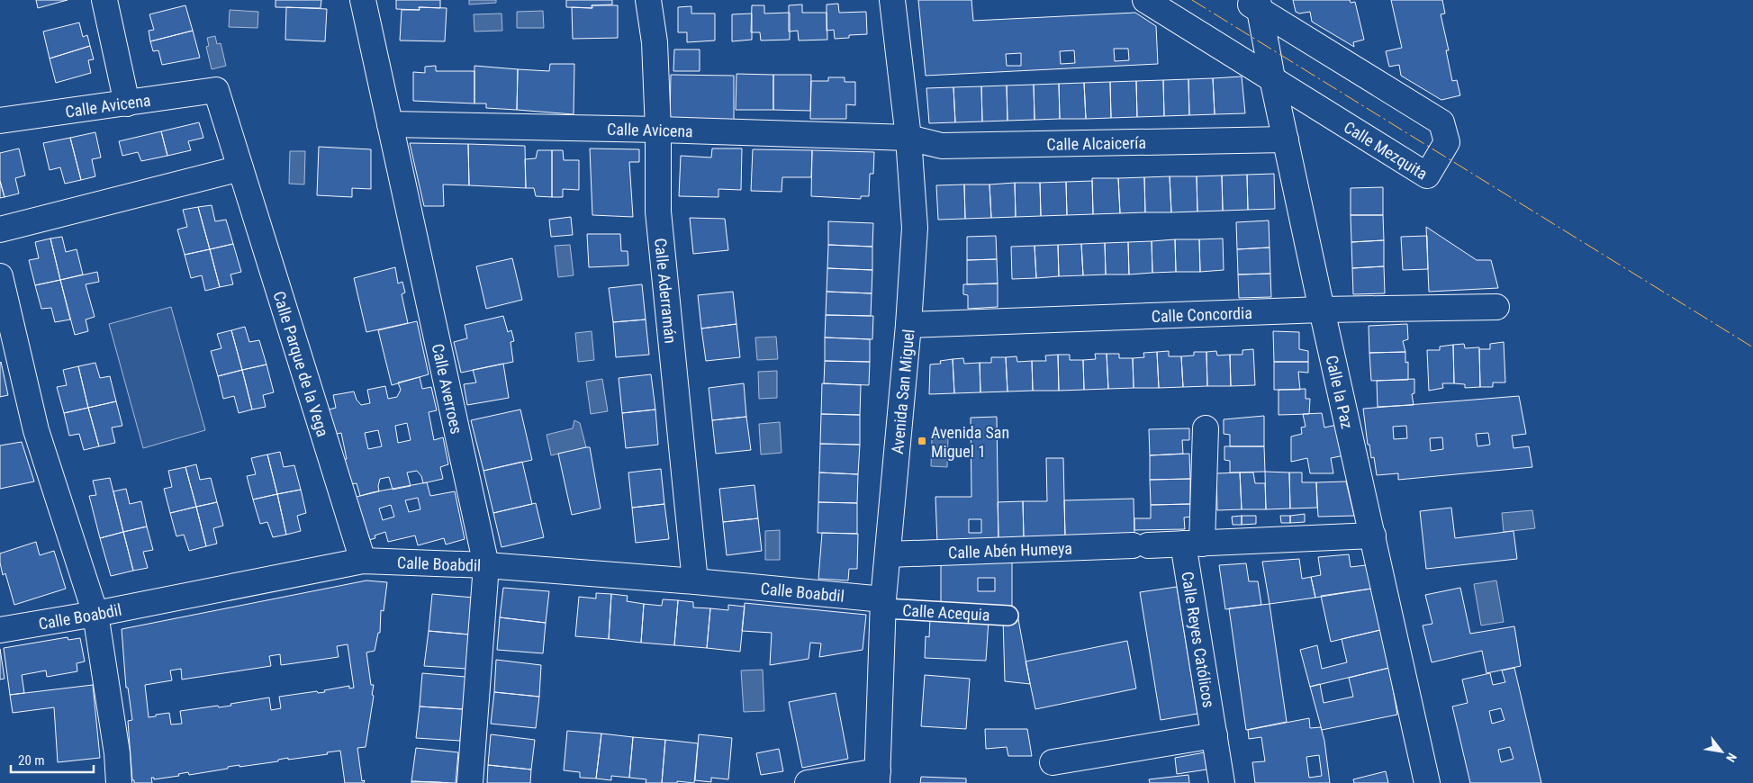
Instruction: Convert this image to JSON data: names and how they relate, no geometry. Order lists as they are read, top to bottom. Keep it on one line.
{"streets":{"street":["Calle Avicena","Calle Alcaicería","Calle Mezquita","Calle Aderramán","Calle Concordia","Calle Parque de la Vega","Calle Averroes","Avenida San Miguel","Calle la Paz","Calle Abén Humeya","Calle Boabdil","Calle Acequia","Calle Reyes Católicos"]},"crossings":[["Calle Avicena","Calle Alcaicería"],["Calle Avicena","Calle Aderramán"],["Calle Avicena","Calle Parque de la Vega"],["Calle Avicena","Calle Averroes"],["Calle Avicena","Avenida San Miguel"],["Calle Alcaicería","Avenida San Miguel"],["Calle Alcaicería","Calle la Paz"],["Calle Mezquita","Calle la Paz"],["Calle Aderramán","Calle Boabdil"],["Calle Concordia","Avenida San Miguel"],["Calle Concordia","Calle la Paz"],["Calle Parque de la Vega","Calle Boabdil"],["Calle Averroes","Calle Boabdil"],["Avenida San Miguel","Calle Abén Humeya"],["Avenida San Miguel","Calle Boabdil"],["Avenida San Miguel","Calle Acequia"],["Calle la Paz","Calle Abén Humeya"],["Calle Abén Humeya","Calle Reyes Católicos"],["Calle Boabdil","Calle Acequia"]],"places":{"transit":["Avenida San Miguel 1"]},"scale_bar":"20 m","north":"bottom right"}
